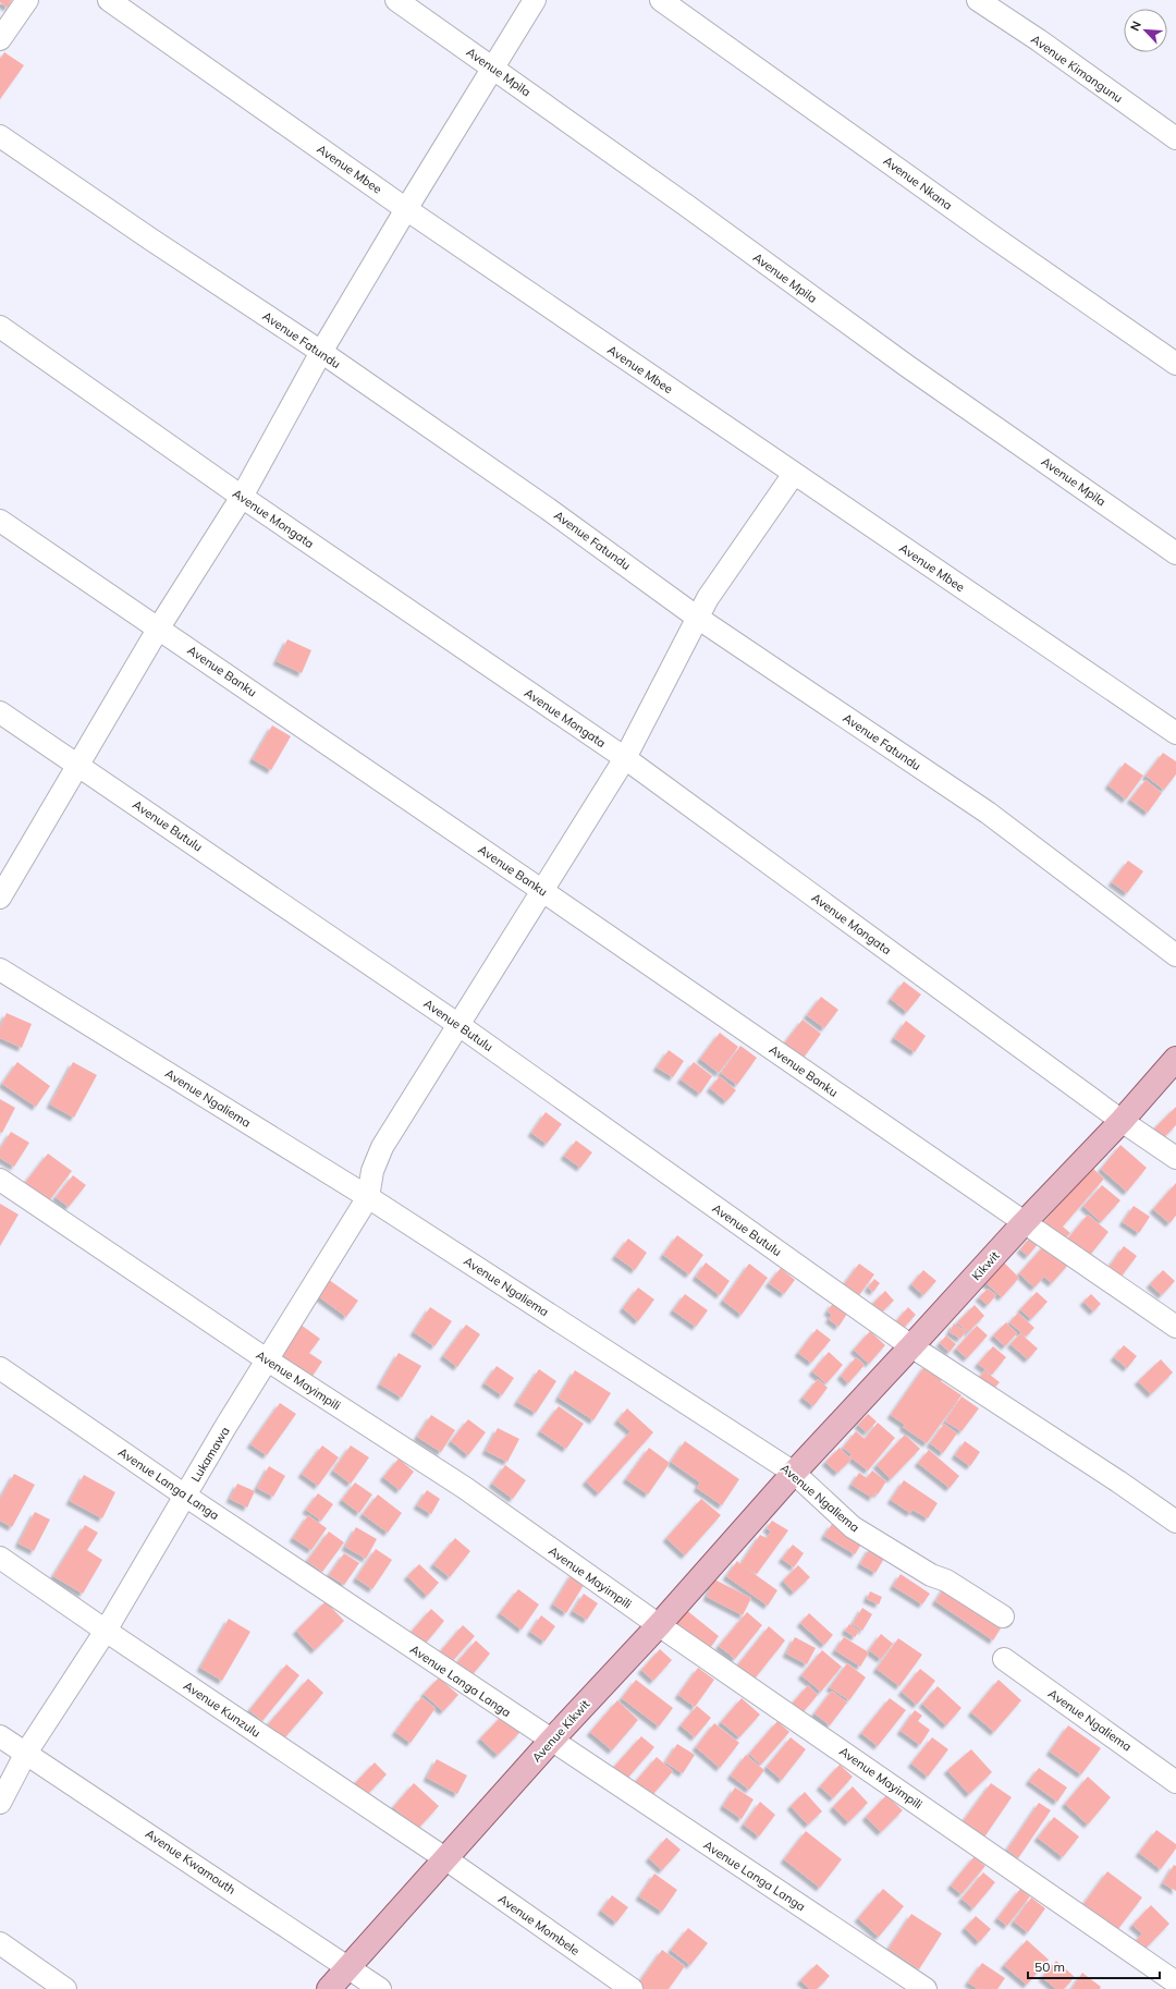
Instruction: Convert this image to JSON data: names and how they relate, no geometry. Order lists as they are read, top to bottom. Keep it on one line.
{"streets":{"main road":["Kikwit","Avenue Kikwit"],"street":["Avenue Kimangunu","Avenue Mpila","Avenue Mbee","Avenue Nkana","Avenue Fatundu","Avenue Mongata","Avenue Banku","Avenue Butulu","Avenue Ngaliema","Avenue Mayimpili","Lukamawa","Avenue Langa Langa","Avenue Kunzulu","Avenue Kwamouth","Avenue Mombele"]},"crossings":[["Avenue Mongata","Kikwit"],["Avenue Banku","Kikwit"],["Avenue Butulu","Kikwit"],["Avenue Ngaliema","Kikwit"],["Avenue Ngaliema","Lukamawa"],["Avenue Ngaliema","Avenue Kikwit"],["Kikwit","Avenue Kikwit"],["Avenue Mayimpili","Lukamawa"],["Avenue Mayimpili","Avenue Kikwit"],["Lukamawa","Avenue Langa Langa"],["Lukamawa","Avenue Kunzulu"],["Lukamawa","Avenue Kwamouth"],["Avenue Langa Langa","Avenue Kikwit"],["Avenue Kunzulu","Avenue Kikwit"],["Avenue Kunzulu","Avenue Mombele"],["Avenue Kikwit","Avenue Kwamouth"],["Avenue Kikwit","Avenue Mombele"]],"scale_bar":"50 m","north":"top left"}
